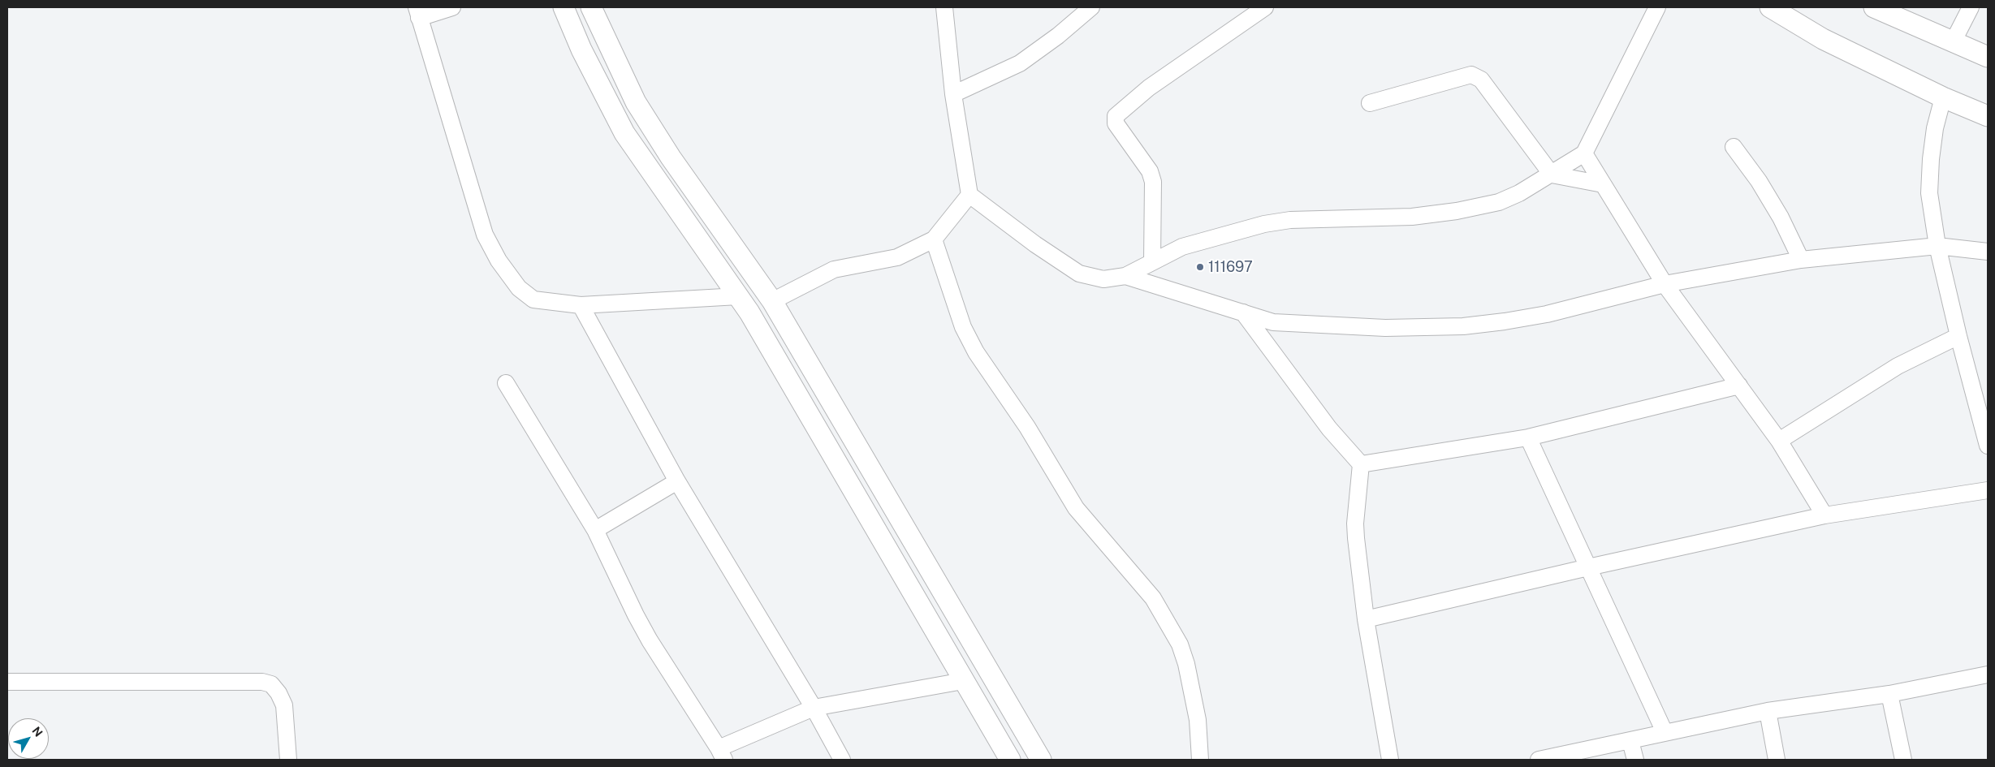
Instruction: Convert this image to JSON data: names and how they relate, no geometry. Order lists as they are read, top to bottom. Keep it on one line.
{"places":["111697"],"north":"top right"}
